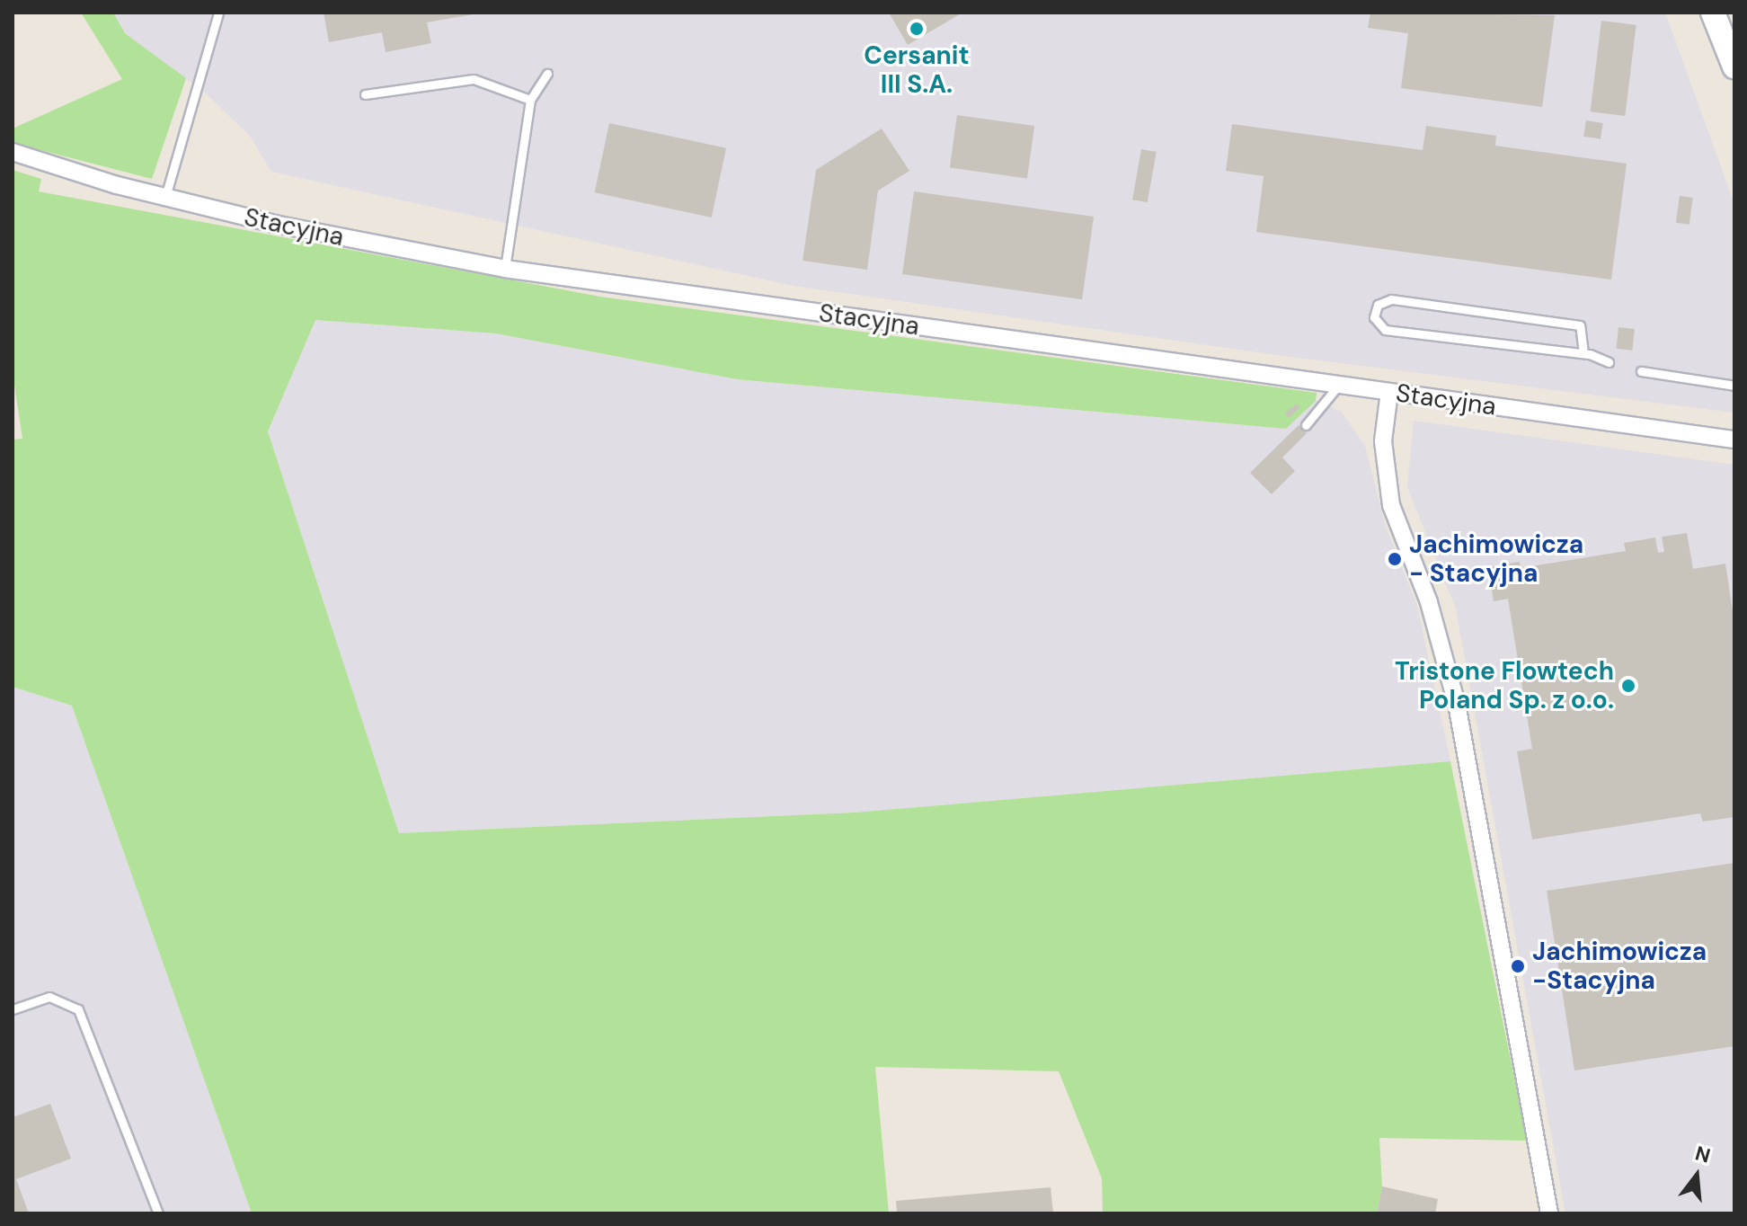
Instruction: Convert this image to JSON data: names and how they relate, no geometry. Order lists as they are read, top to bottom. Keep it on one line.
{"streets":{"street":["Stacyjna"]},"places":["Cersanit III S.A.","Jachimowicza - Stacyjna","Tristone Flowtech Poland Sp. z o.o.","Jachimowicza -Stacyjna"],"north":"top"}
